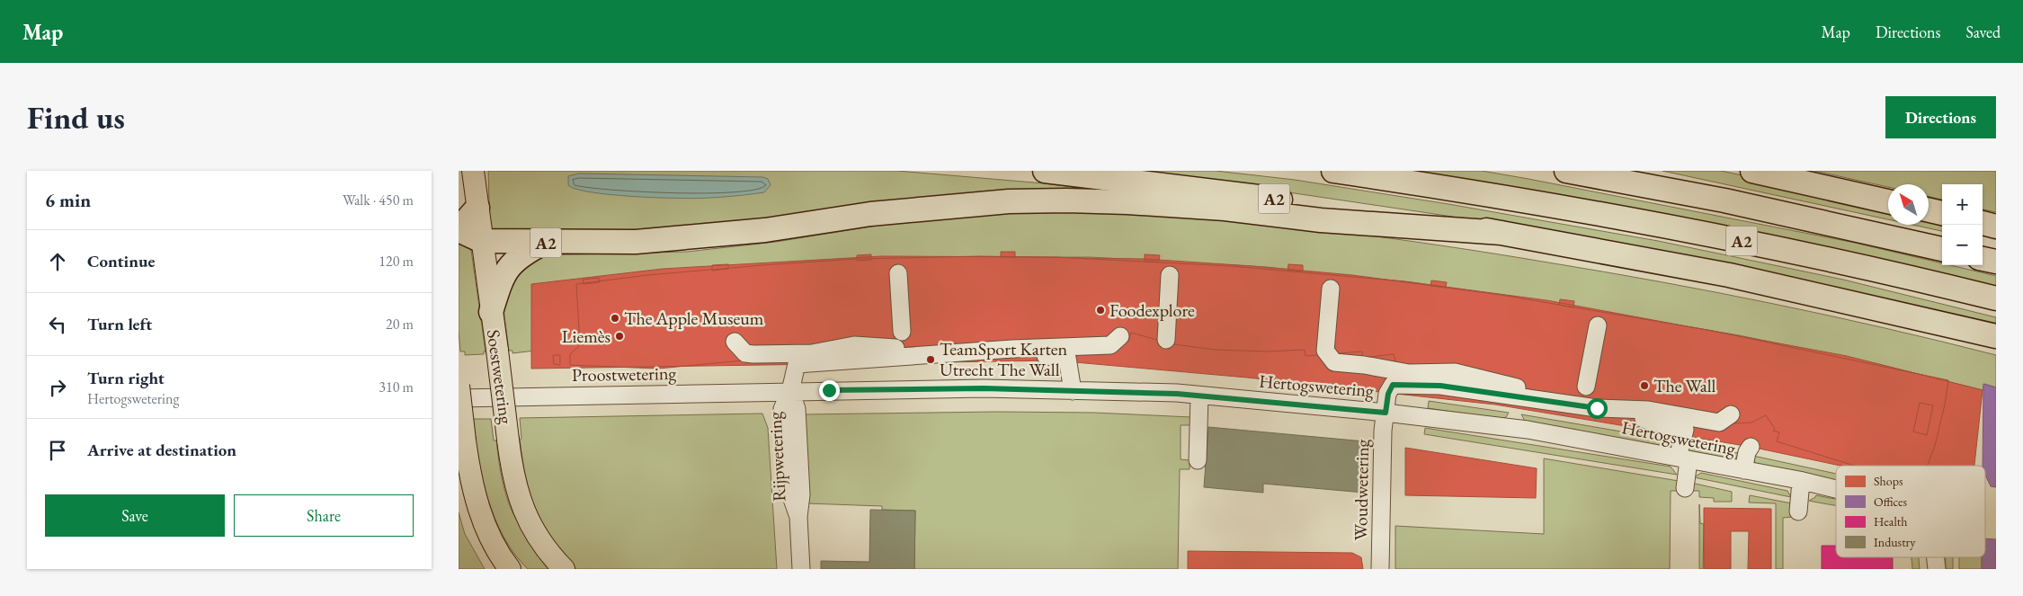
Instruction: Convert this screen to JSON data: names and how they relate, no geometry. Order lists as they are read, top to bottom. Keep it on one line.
{"streets":{"highway":["A2"],"main road":["Soestwetering"],"street":["Proostwetering","Hertogswetering","Rijpwetering","Woudwetering"]},"crossings":[["A2","Soestwetering"],["Proostwetering","Hertogswetering"],["Proostwetering","Rijpwetering"],["Hertogswetering","Rijpwetering"],["Hertogswetering","Woudwetering"]],"places":["Foodexplore","The Apple Museum","Liemès","TeamSport Karten Utrecht The Wall","The Wall"],"legend":["Shops","Offices","Health","Industry"],"north":"top left","page":{"header":"Map","nav":["Map","Directions","Saved"],"buttons":["Directions",["Save","Share"]],"title":"Find us","heading":["6 min","Walk · 450 m"],"map_buttons":["+","−"],"list":[["Continue","120 m"],["Turn left","20 m"],["Turn right","Hertogswetering","310 m"],"Arrive at destination"]}}
